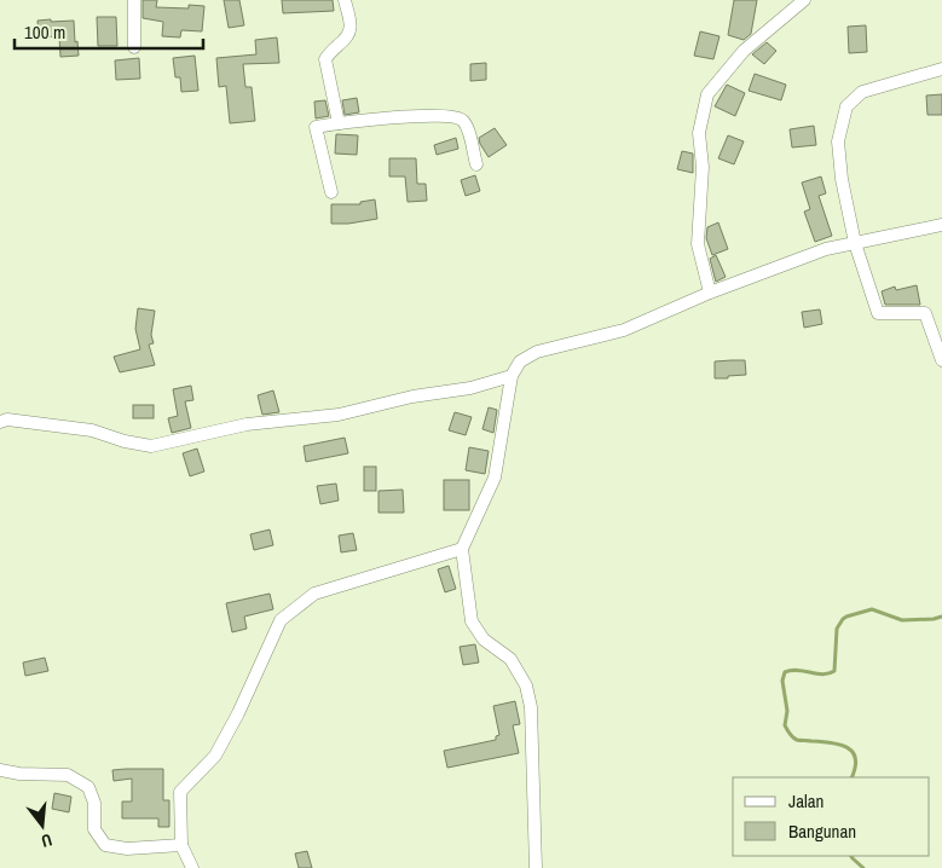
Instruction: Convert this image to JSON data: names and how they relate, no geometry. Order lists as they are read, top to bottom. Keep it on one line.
{"legend":["Jalan","Bangunan"],"scale_bar":"100 m","north":"bottom"}
